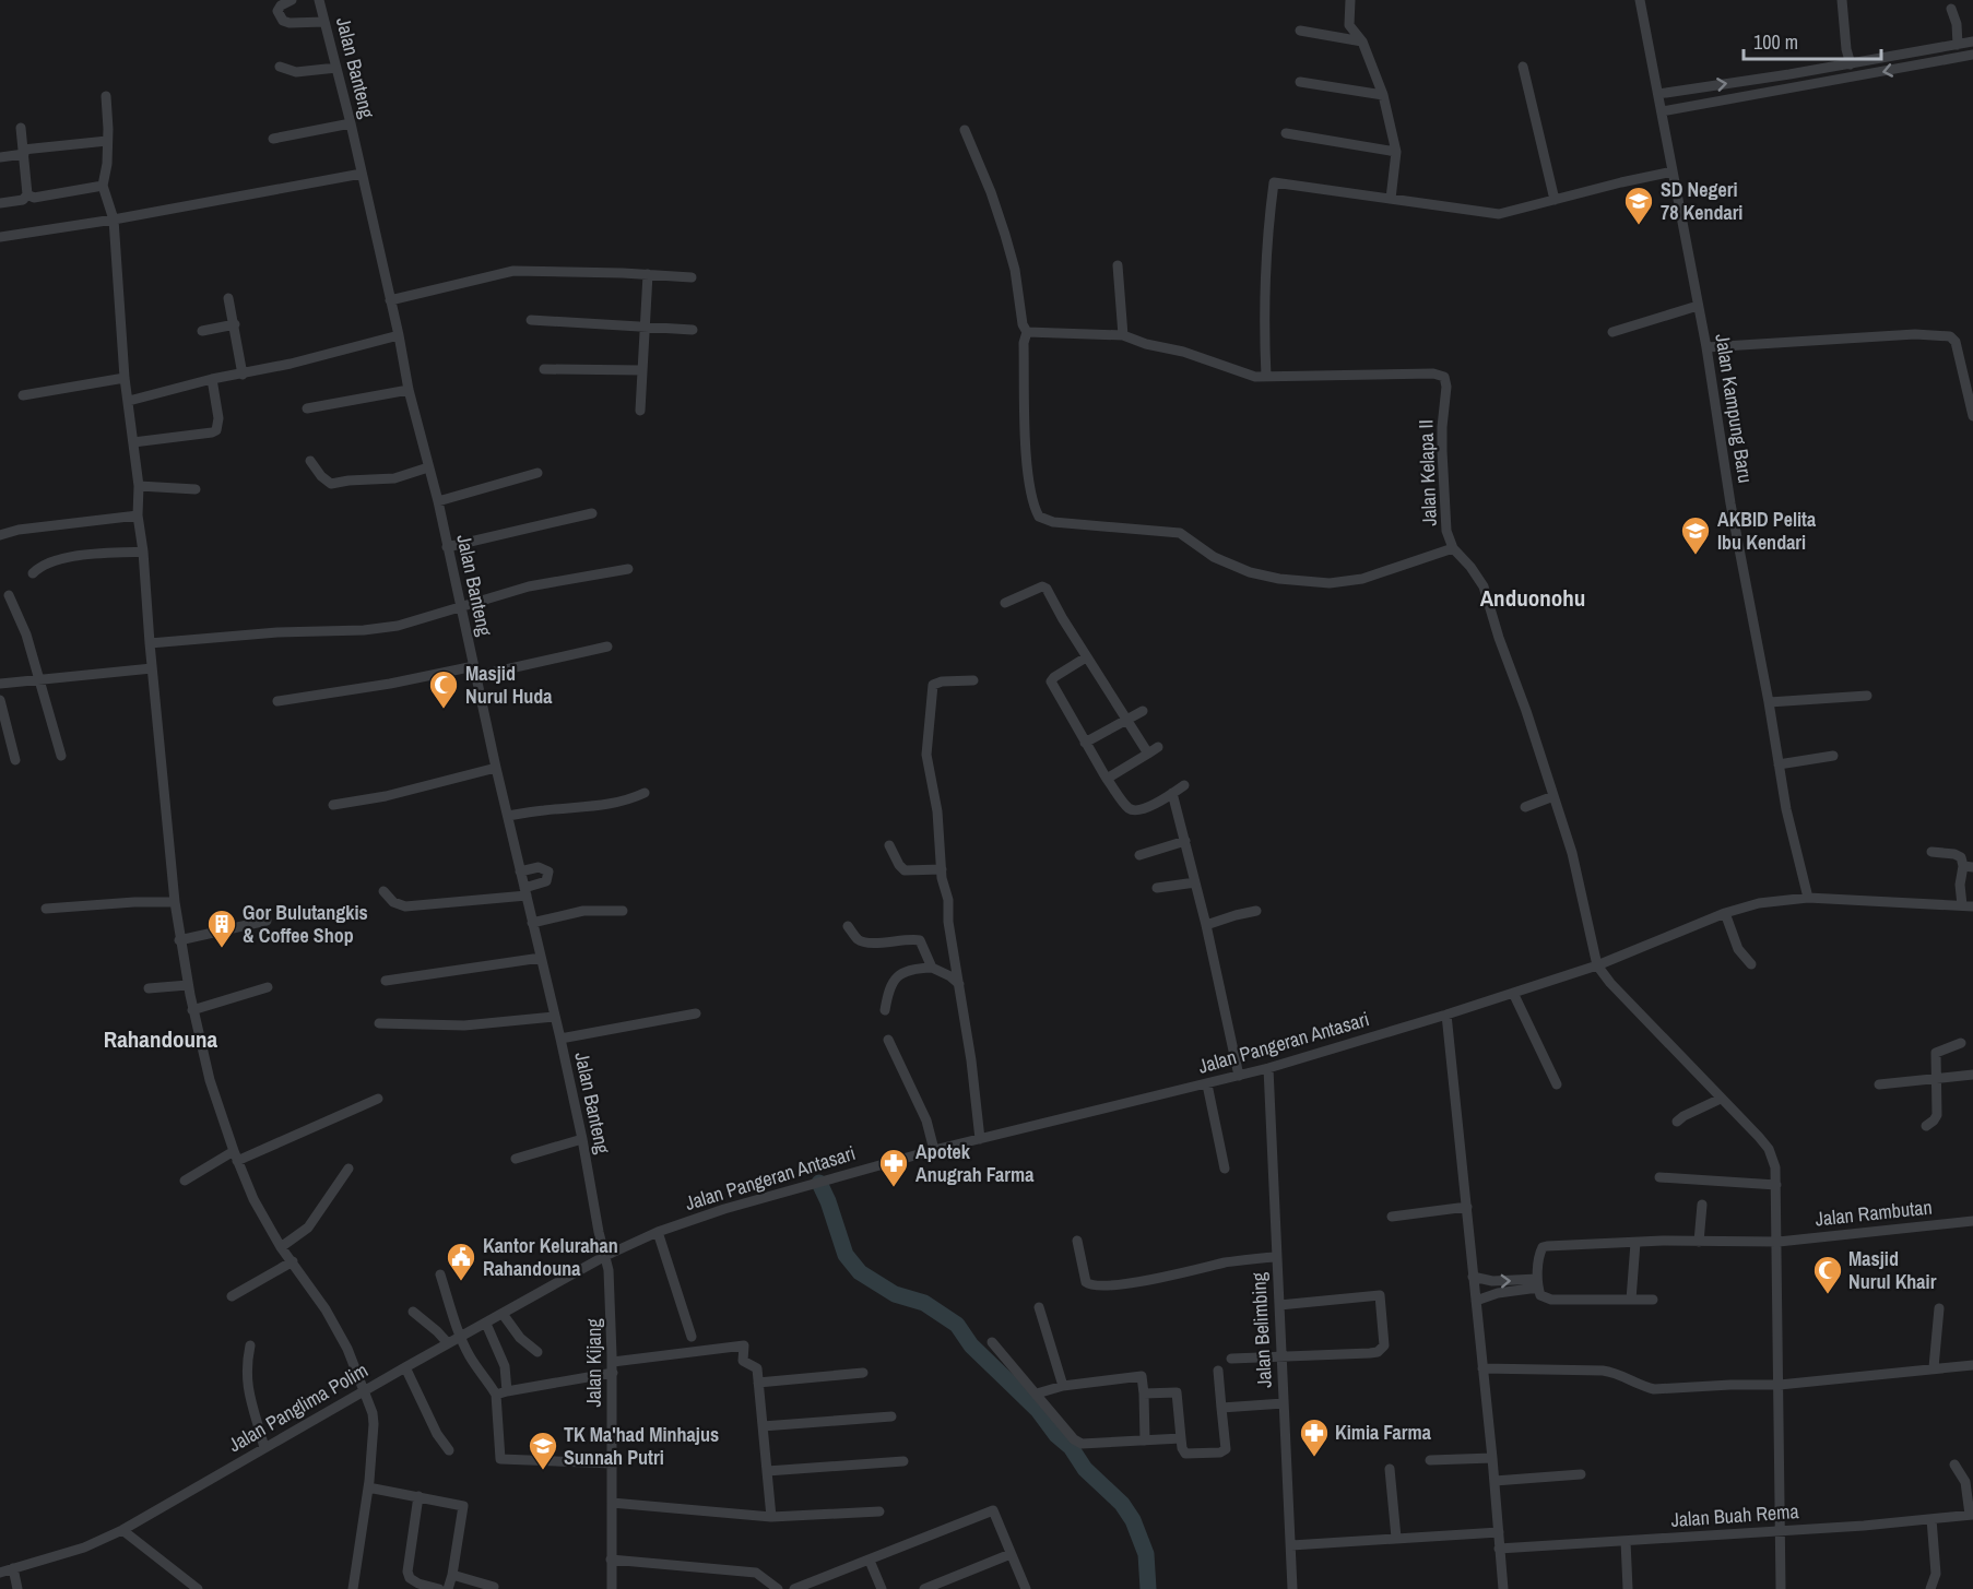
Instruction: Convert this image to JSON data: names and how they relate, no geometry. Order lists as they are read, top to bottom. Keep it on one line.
{"streets":{"street":["Jalan Banteng","Jalan Kampung Baru","Jalan Kelapa II","Jalan Pangeran Antasari","Jalan Rambutan","Jalan Belimbing","Jalan Kijang","Jalan Panglima Polim","Jalan Buah Rema"]},"crossings":[["Jalan Banteng","Jalan Pangeran Antasari"],["Jalan Banteng","Jalan Kijang"],["Jalan Banteng","Jalan Panglima Polim"],["Jalan Kampung Baru","Jalan Pangeran Antasari"],["Jalan Kelapa II","Jalan Pangeran Antasari"],["Jalan Pangeran Antasari","Jalan Belimbing"],["Jalan Pangeran Antasari","Jalan Kijang"],["Jalan Pangeran Antasari","Jalan Panglima Polim"],["Jalan Kijang","Jalan Panglima Polim"]],"districts":["Anduonohu","Rahandouna"],"places":{"school or university":["SD Negeri 78 Kendari","AKBID Pelita Ibu Kendari","TK Ma'had Minhajus Sunnah Putri"],"mosque":["Masjid Nurul Huda","Masjid Nurul Khair"],"building":["Gor Bulutangkis & Coffee Shop"],"pharmacy":["Apotek Anugrah Farma","Kimia Farma"],"public building":["Kantor Kelurahan Rahandouna"]},"scale_bar":"100 m"}
